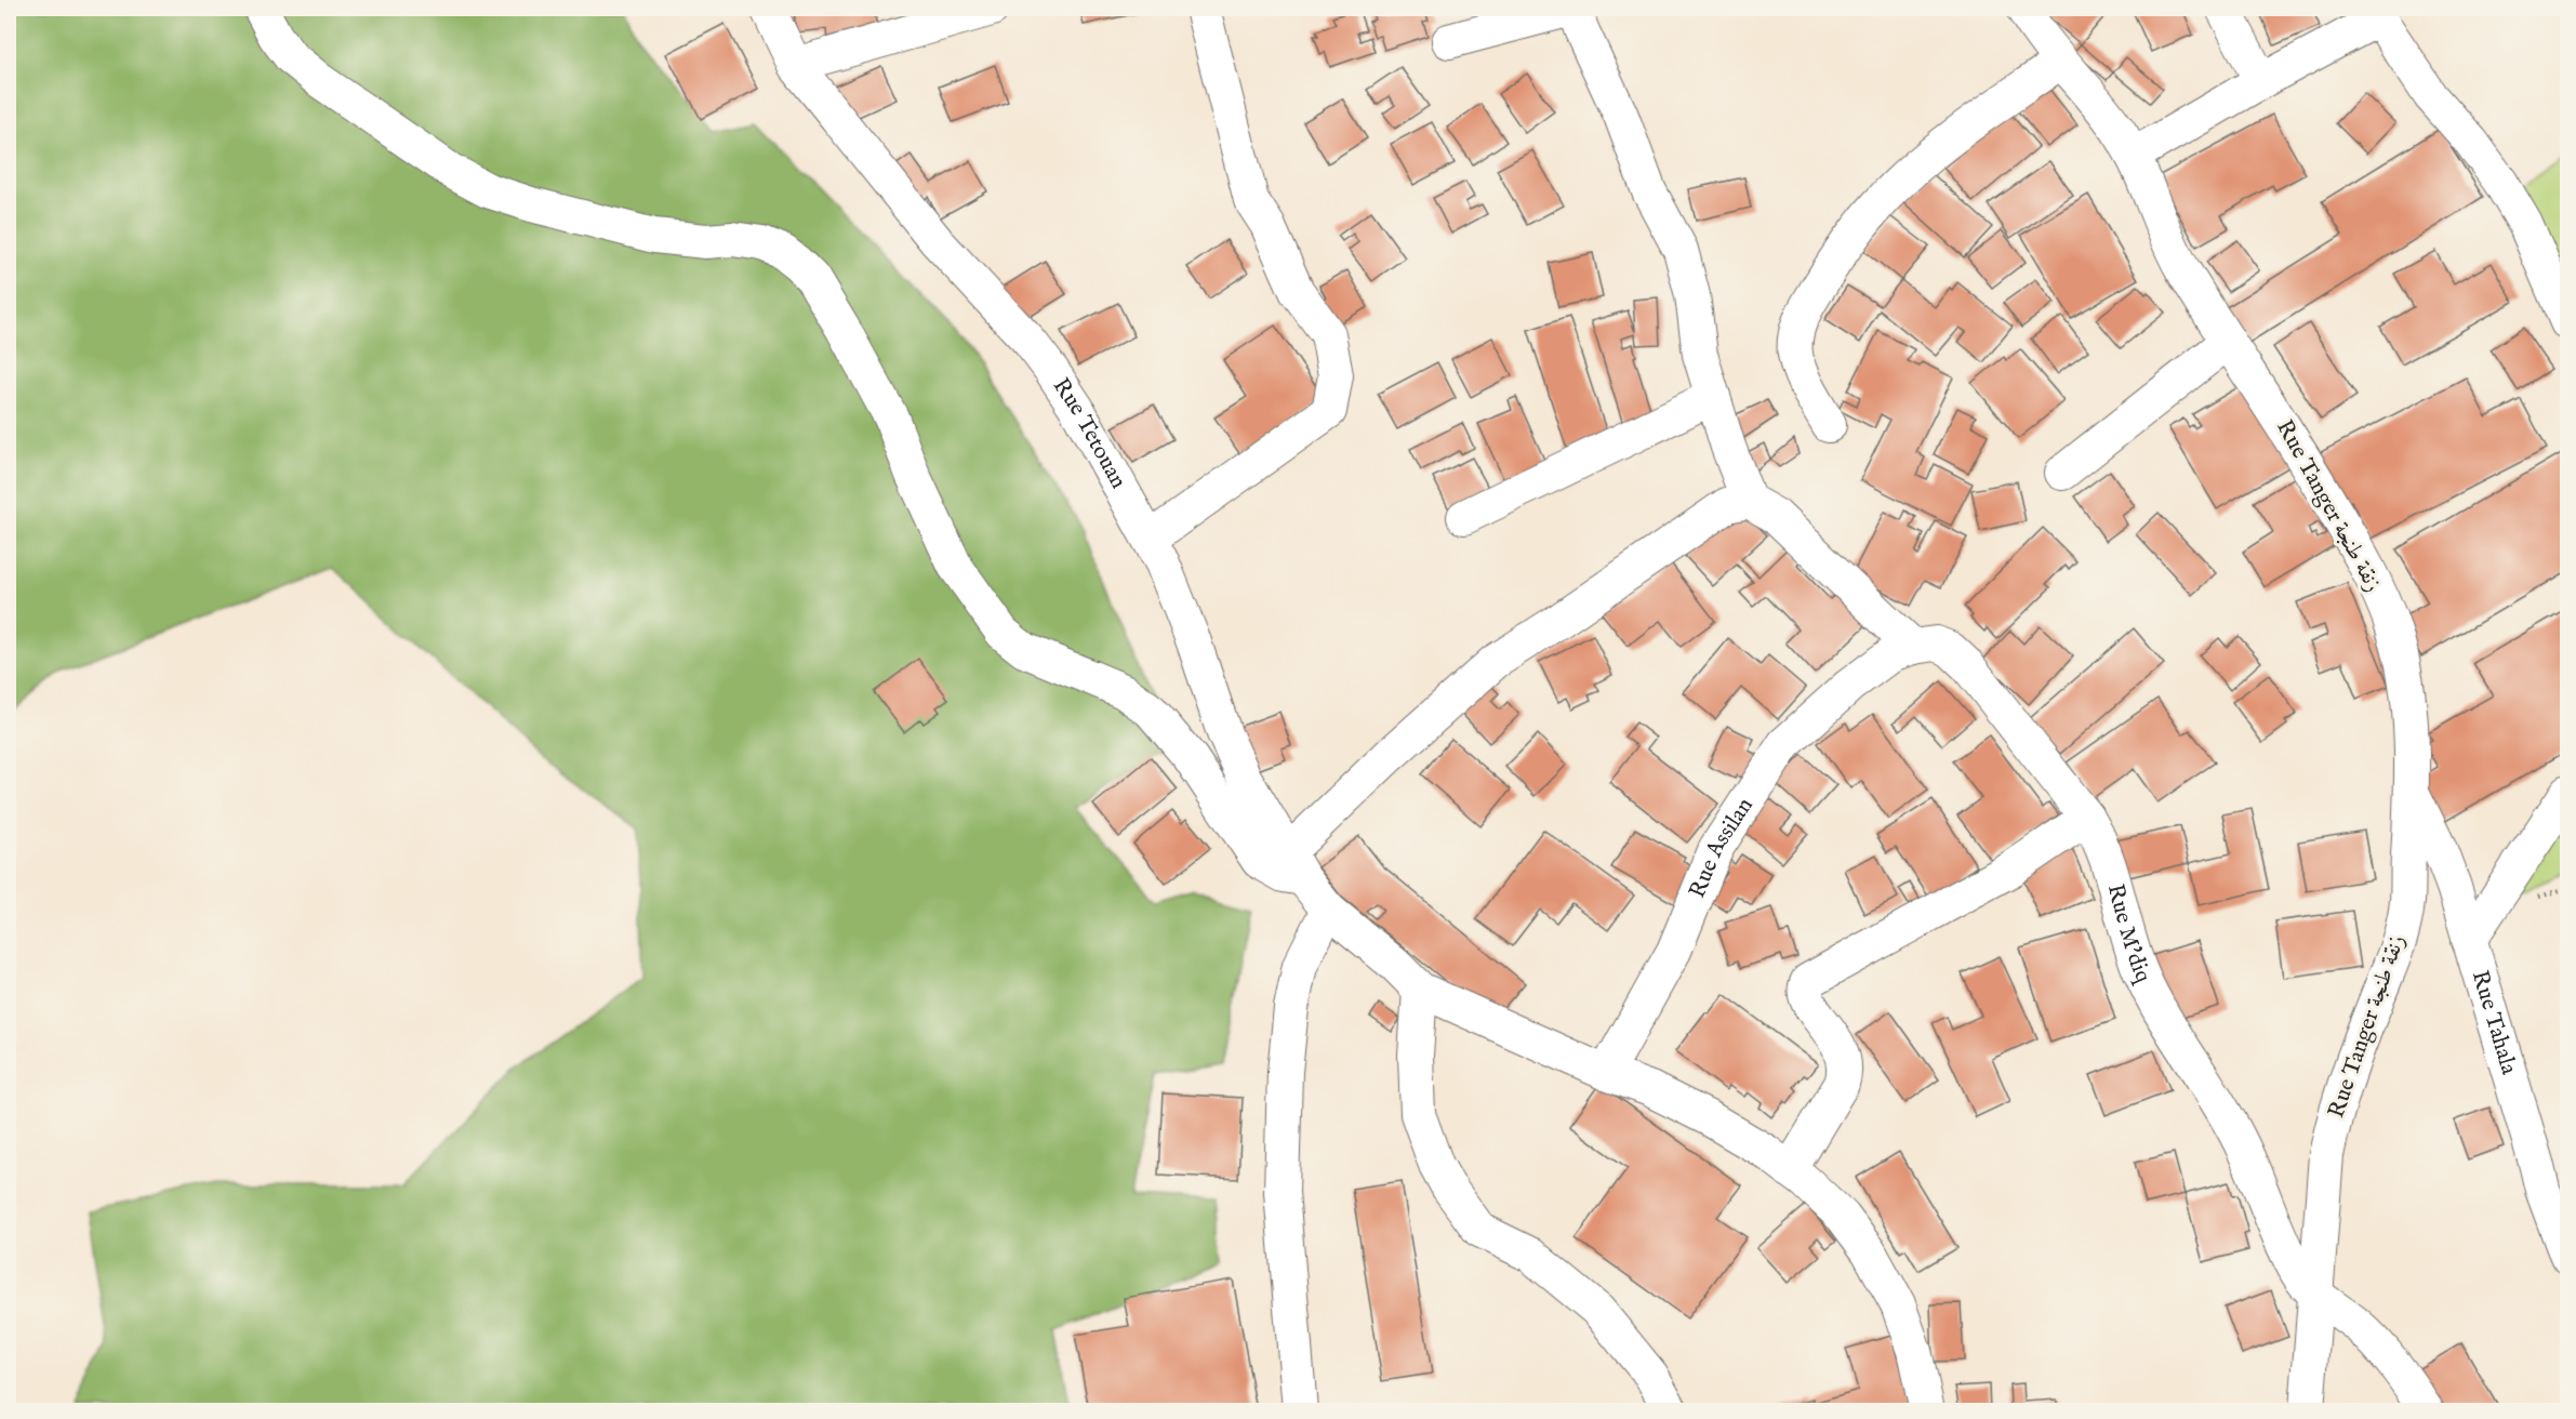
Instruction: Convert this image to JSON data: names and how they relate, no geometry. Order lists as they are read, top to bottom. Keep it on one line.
{"streets":{"street":["Rue Tetouan","Rue Tanger زنقة طنجة","Rue Assilan","Rue M'diq","Rue Tahala"]},"crossings":[["Rue Tanger زنقة طنجة","Rue M'diq"],["Rue Tanger زنقة طنجة","Rue Tahala"],["Rue Assilan","Rue M'diq"]]}
